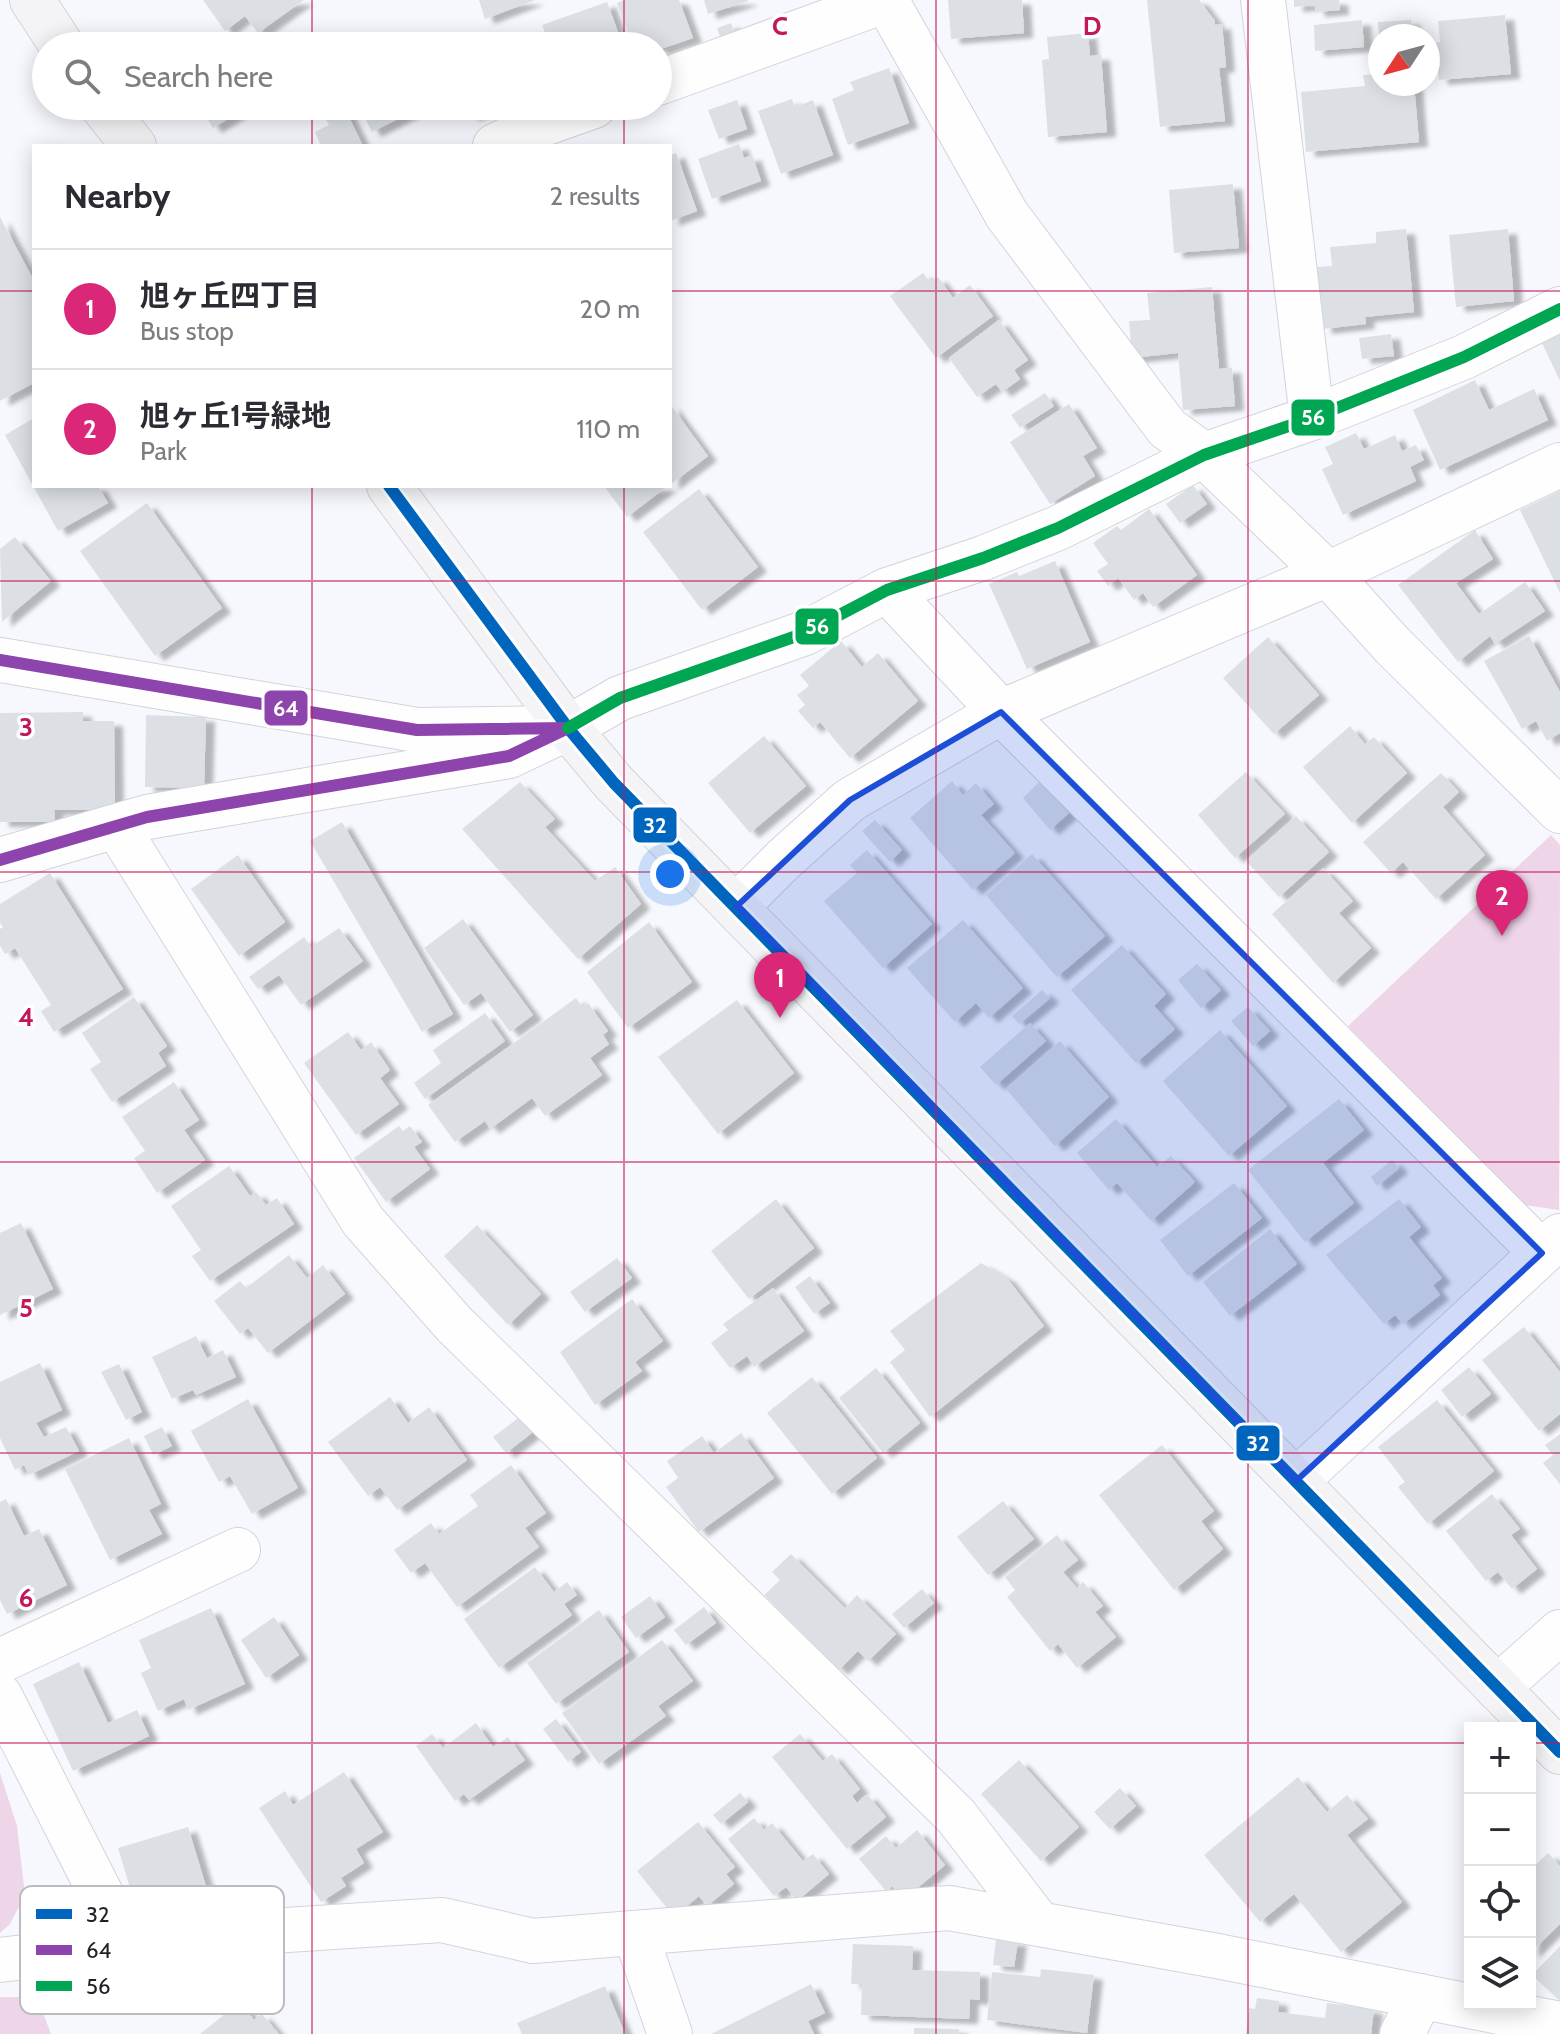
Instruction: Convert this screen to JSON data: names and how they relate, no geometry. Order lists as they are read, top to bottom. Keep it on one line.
{"lines":["transit line 56","transit line 32","transit line 64"],"legend":["32","64","56"],"north":"bottom left","page":{"search":"Search here","heading":["Nearby","2 results"],"list":[{"mark":"1","name":"旭ヶ丘四丁目","note":"Bus stop","value":"20 m"},{"mark":"2","name":"旭ヶ丘1号緑地","note":"Park","value":"110 m"}],"pins":["2","1"],"map_buttons":["+","−"]},"grid":{"columns":["C","D"],"rows":["3","4","5","6"]}}
